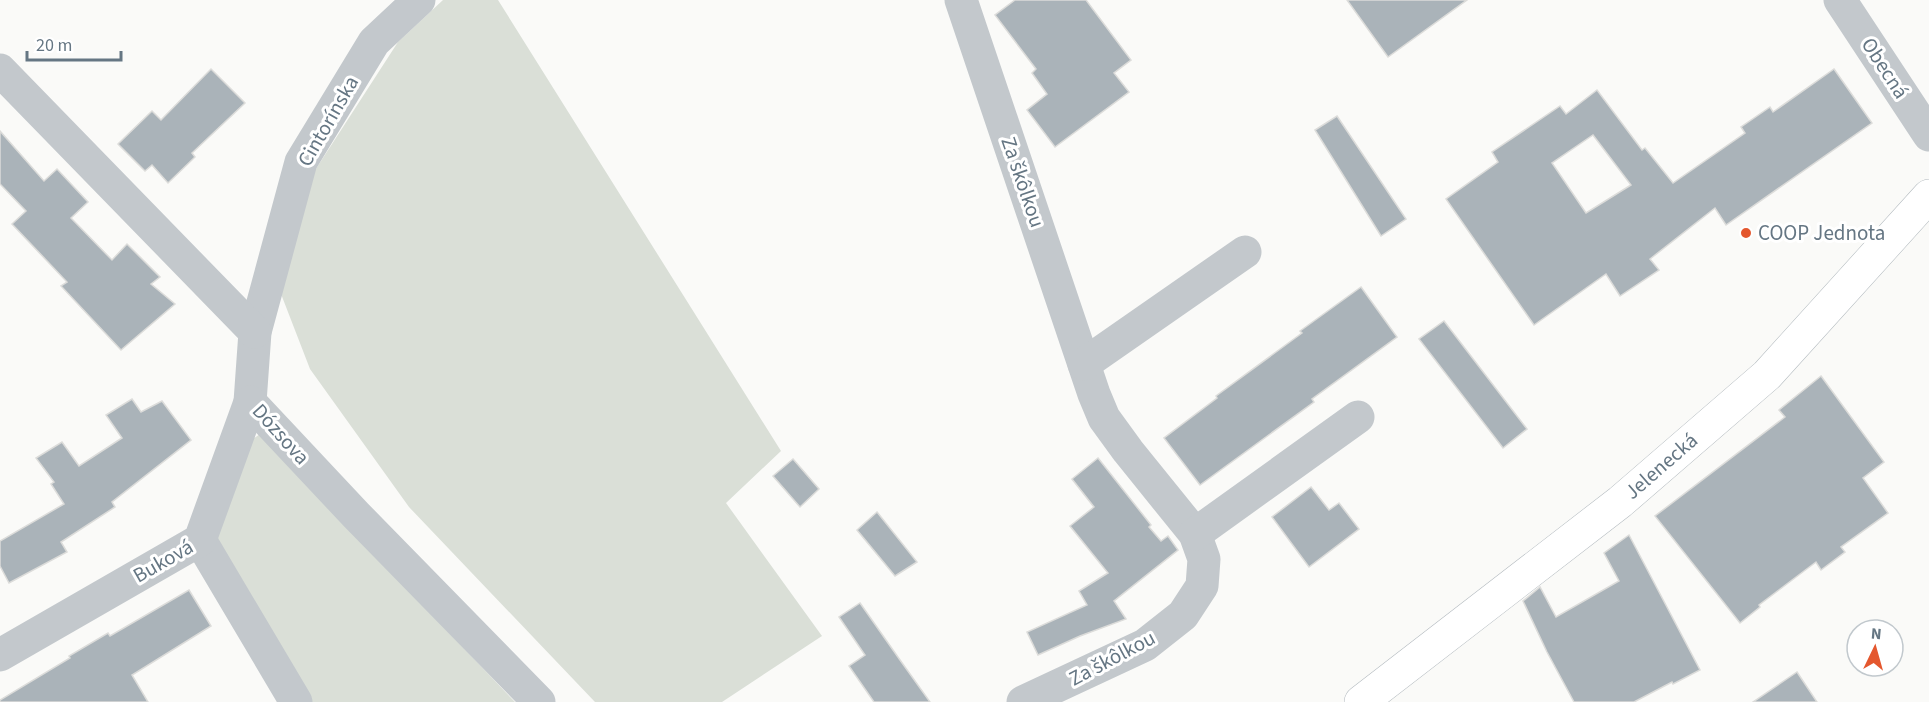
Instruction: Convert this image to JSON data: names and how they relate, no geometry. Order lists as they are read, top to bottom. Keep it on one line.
{"streets":{"street":["Obecná","Cintorínska","Za škôlkou","Dózsova","Jelenecká","Buková"]},"crossings":[["Cintorínska","Dózsova"],["Dózsova","Buková"]],"places":["COOP Jednota"],"scale_bar":"20 m","north":"top"}
